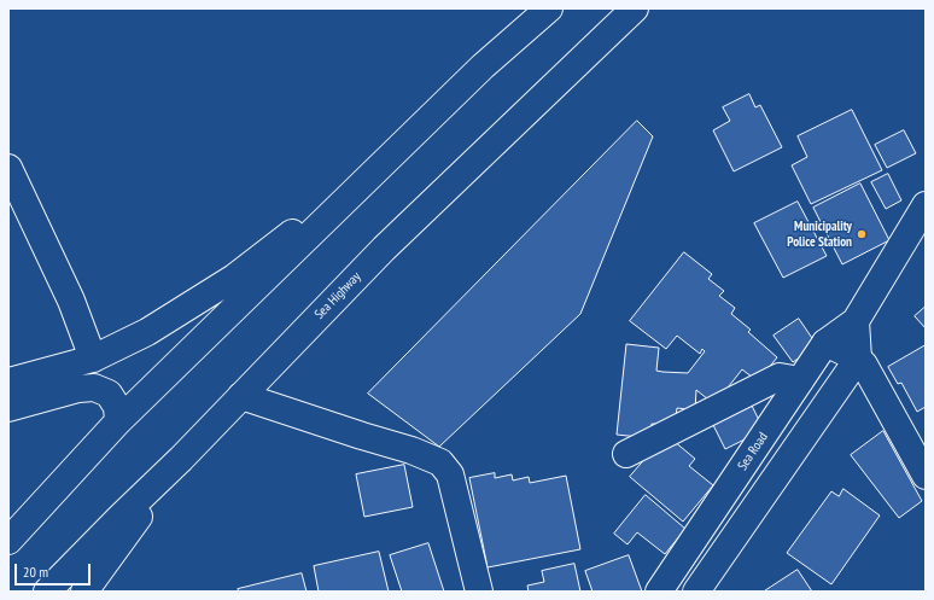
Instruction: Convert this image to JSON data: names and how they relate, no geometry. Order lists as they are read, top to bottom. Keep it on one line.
{"streets":{"main road":["Sea Highway","Sea Road"]},"places":["Municipality Police Station"],"scale_bar":"20 m"}
